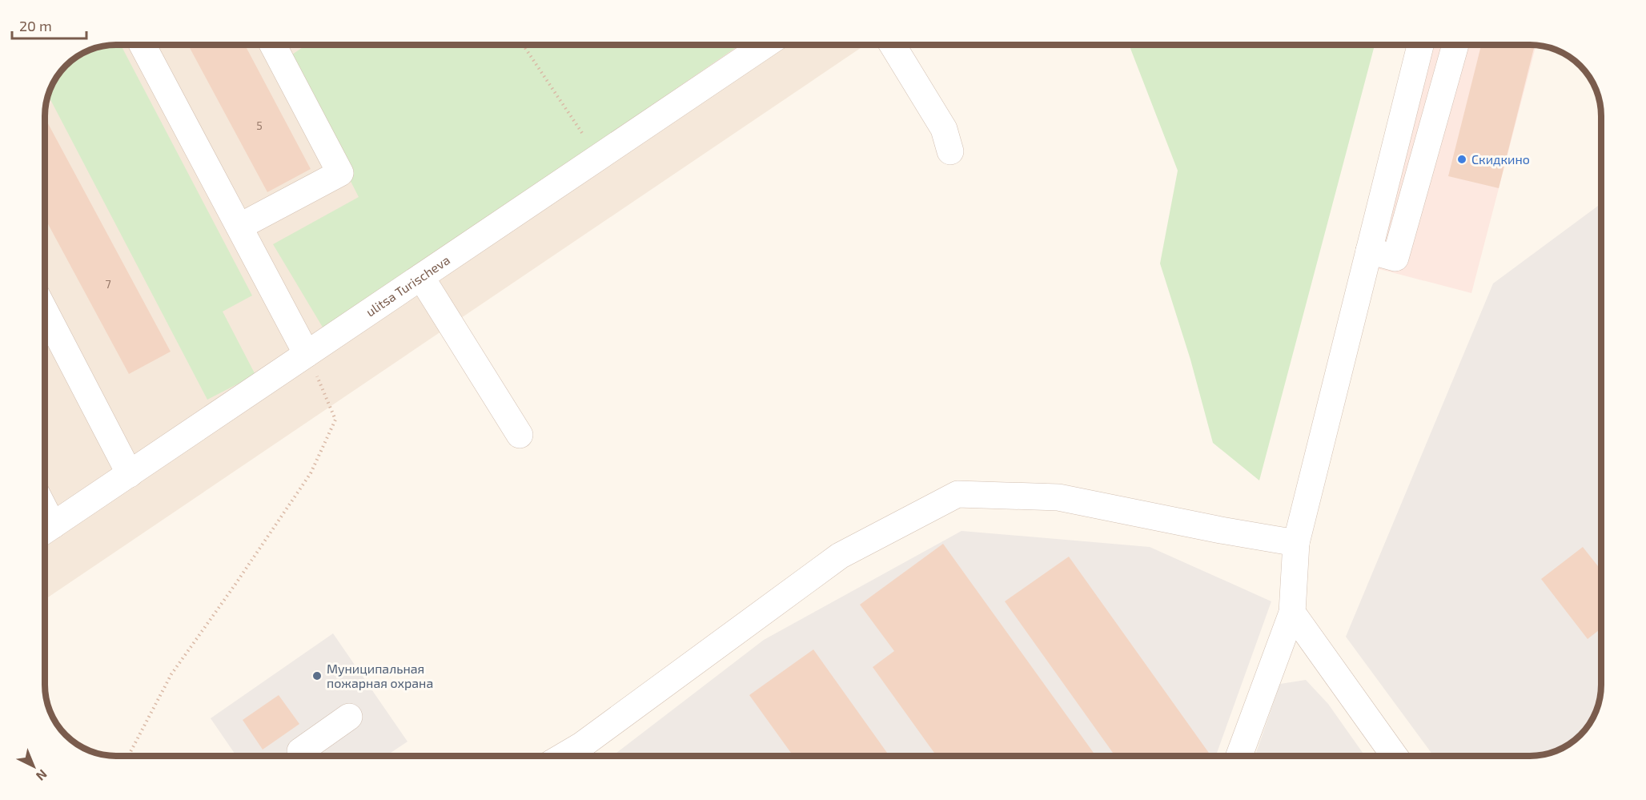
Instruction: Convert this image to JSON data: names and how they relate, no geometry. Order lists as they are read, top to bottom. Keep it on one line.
{"streets":{"street":["ulitsa Turischeva"]},"places":["Скидкино","Муниципальная пожарная охрана"],"house_numbers":["5","7"],"scale_bar":"20 m","north":"bottom right"}
